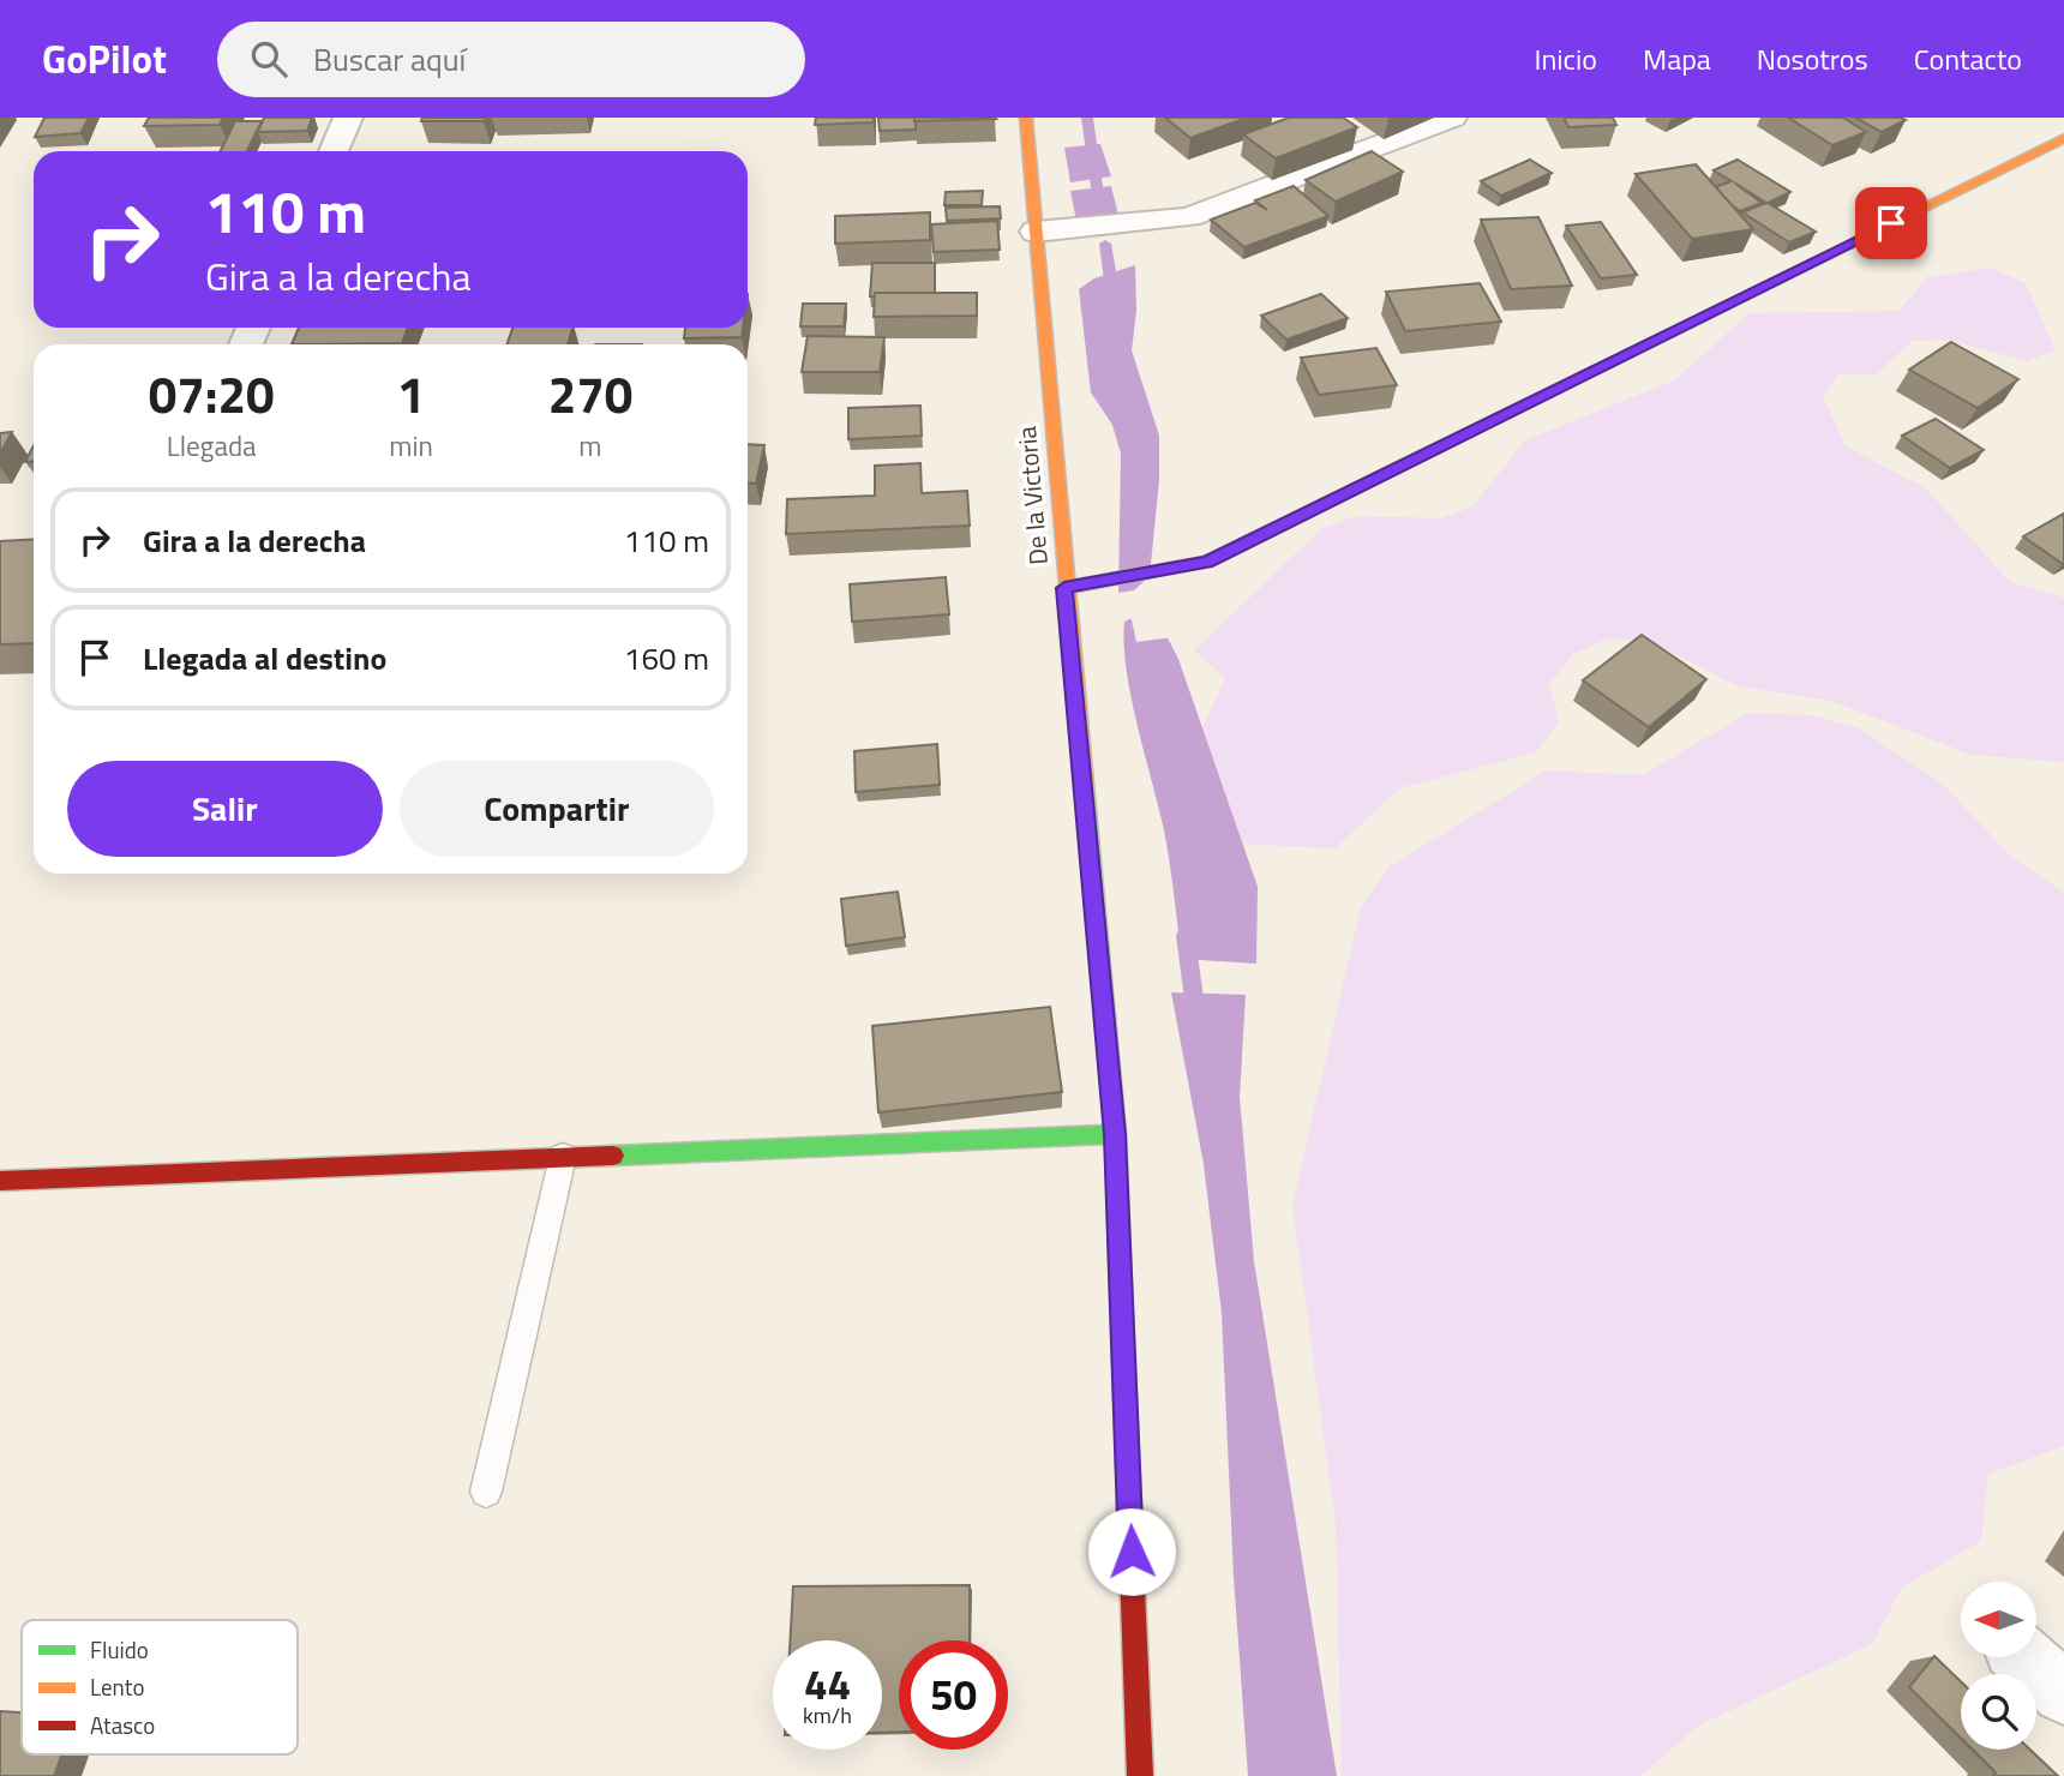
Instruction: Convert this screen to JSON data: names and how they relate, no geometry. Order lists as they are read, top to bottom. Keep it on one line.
{"streets":{"street":["De la Victoria"]},"legend":["Fluido","Lento","Atasco"],"north":"left","page":{"header":"GoPilot","search":"Buscar aquí","nav":["Inicio","Mapa","Nosotros","Contacto"],"turn":["110 m","Gira a la derecha"],"eta":["07:20","Llegada","1","min","270","m"],"list":[{"name":"Gira a la derecha","value":"110 m"},{"name":"Llegada al destino","value":"160 m"}],"buttons":["Salir","Compartir"],"speed":"44 km/h","limit":"50"}}
